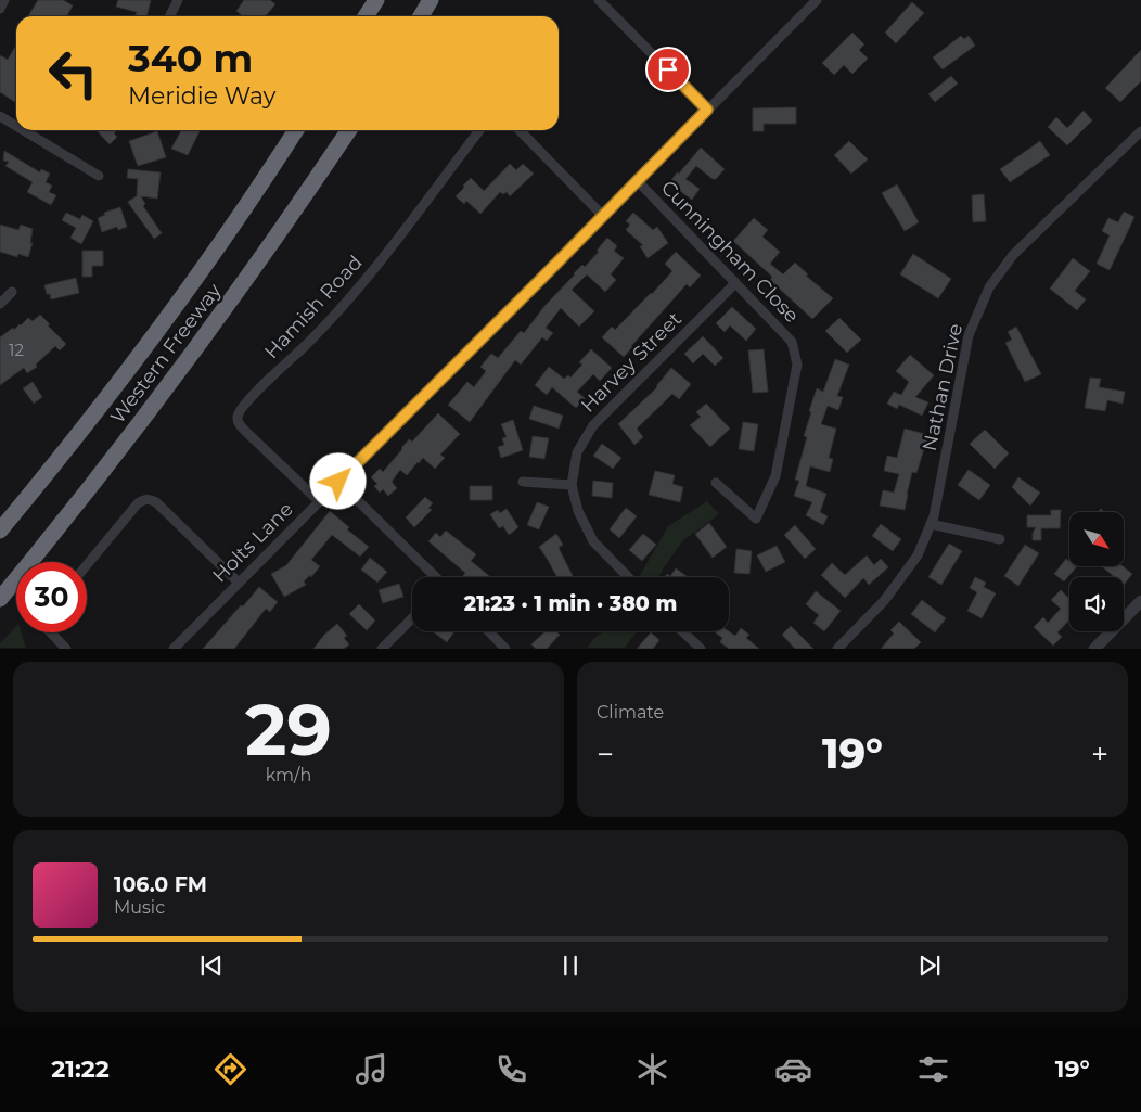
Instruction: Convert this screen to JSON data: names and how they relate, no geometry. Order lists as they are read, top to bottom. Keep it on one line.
{"streets":{"highway":["Western Freeway"],"street":["Cunningham Close","Hamish Road","Harvey Street","Nathan Drive","Holts Lane"]},"crossings":[["Cunningham Close","Harvey Street"],["Cunningham Close","Holts Lane"],["Hamish Road","Holts Lane"]],"house_numbers":["12"],"north":"bottom right","page":{"turn":["340 m","Meridie Way"],"limit":"30","trip":"21:23 · 1 min · 380 m","tile":[["29","km/h"],"Climate"],"heat":["−","19°","+"],"song":["106.0 FM","Music"],"tabs":["21:22","19°"]}}
